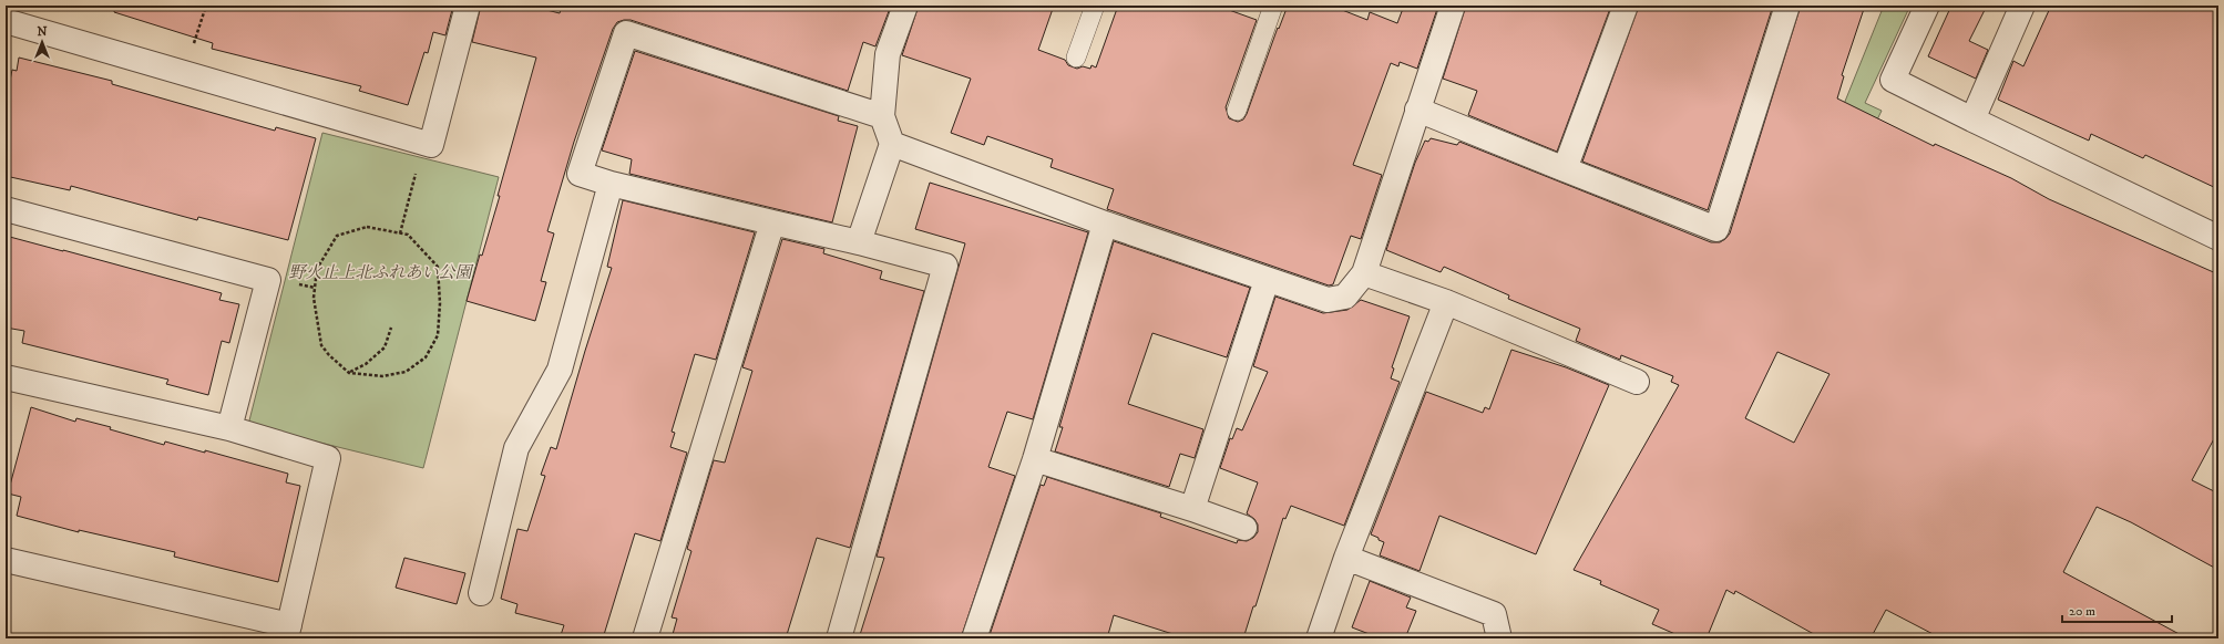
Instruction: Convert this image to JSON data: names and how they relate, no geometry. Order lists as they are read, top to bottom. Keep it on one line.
{"parks":["野火止上北ふれあい公園"],"scale_bar":"20 m","north":"top"}
